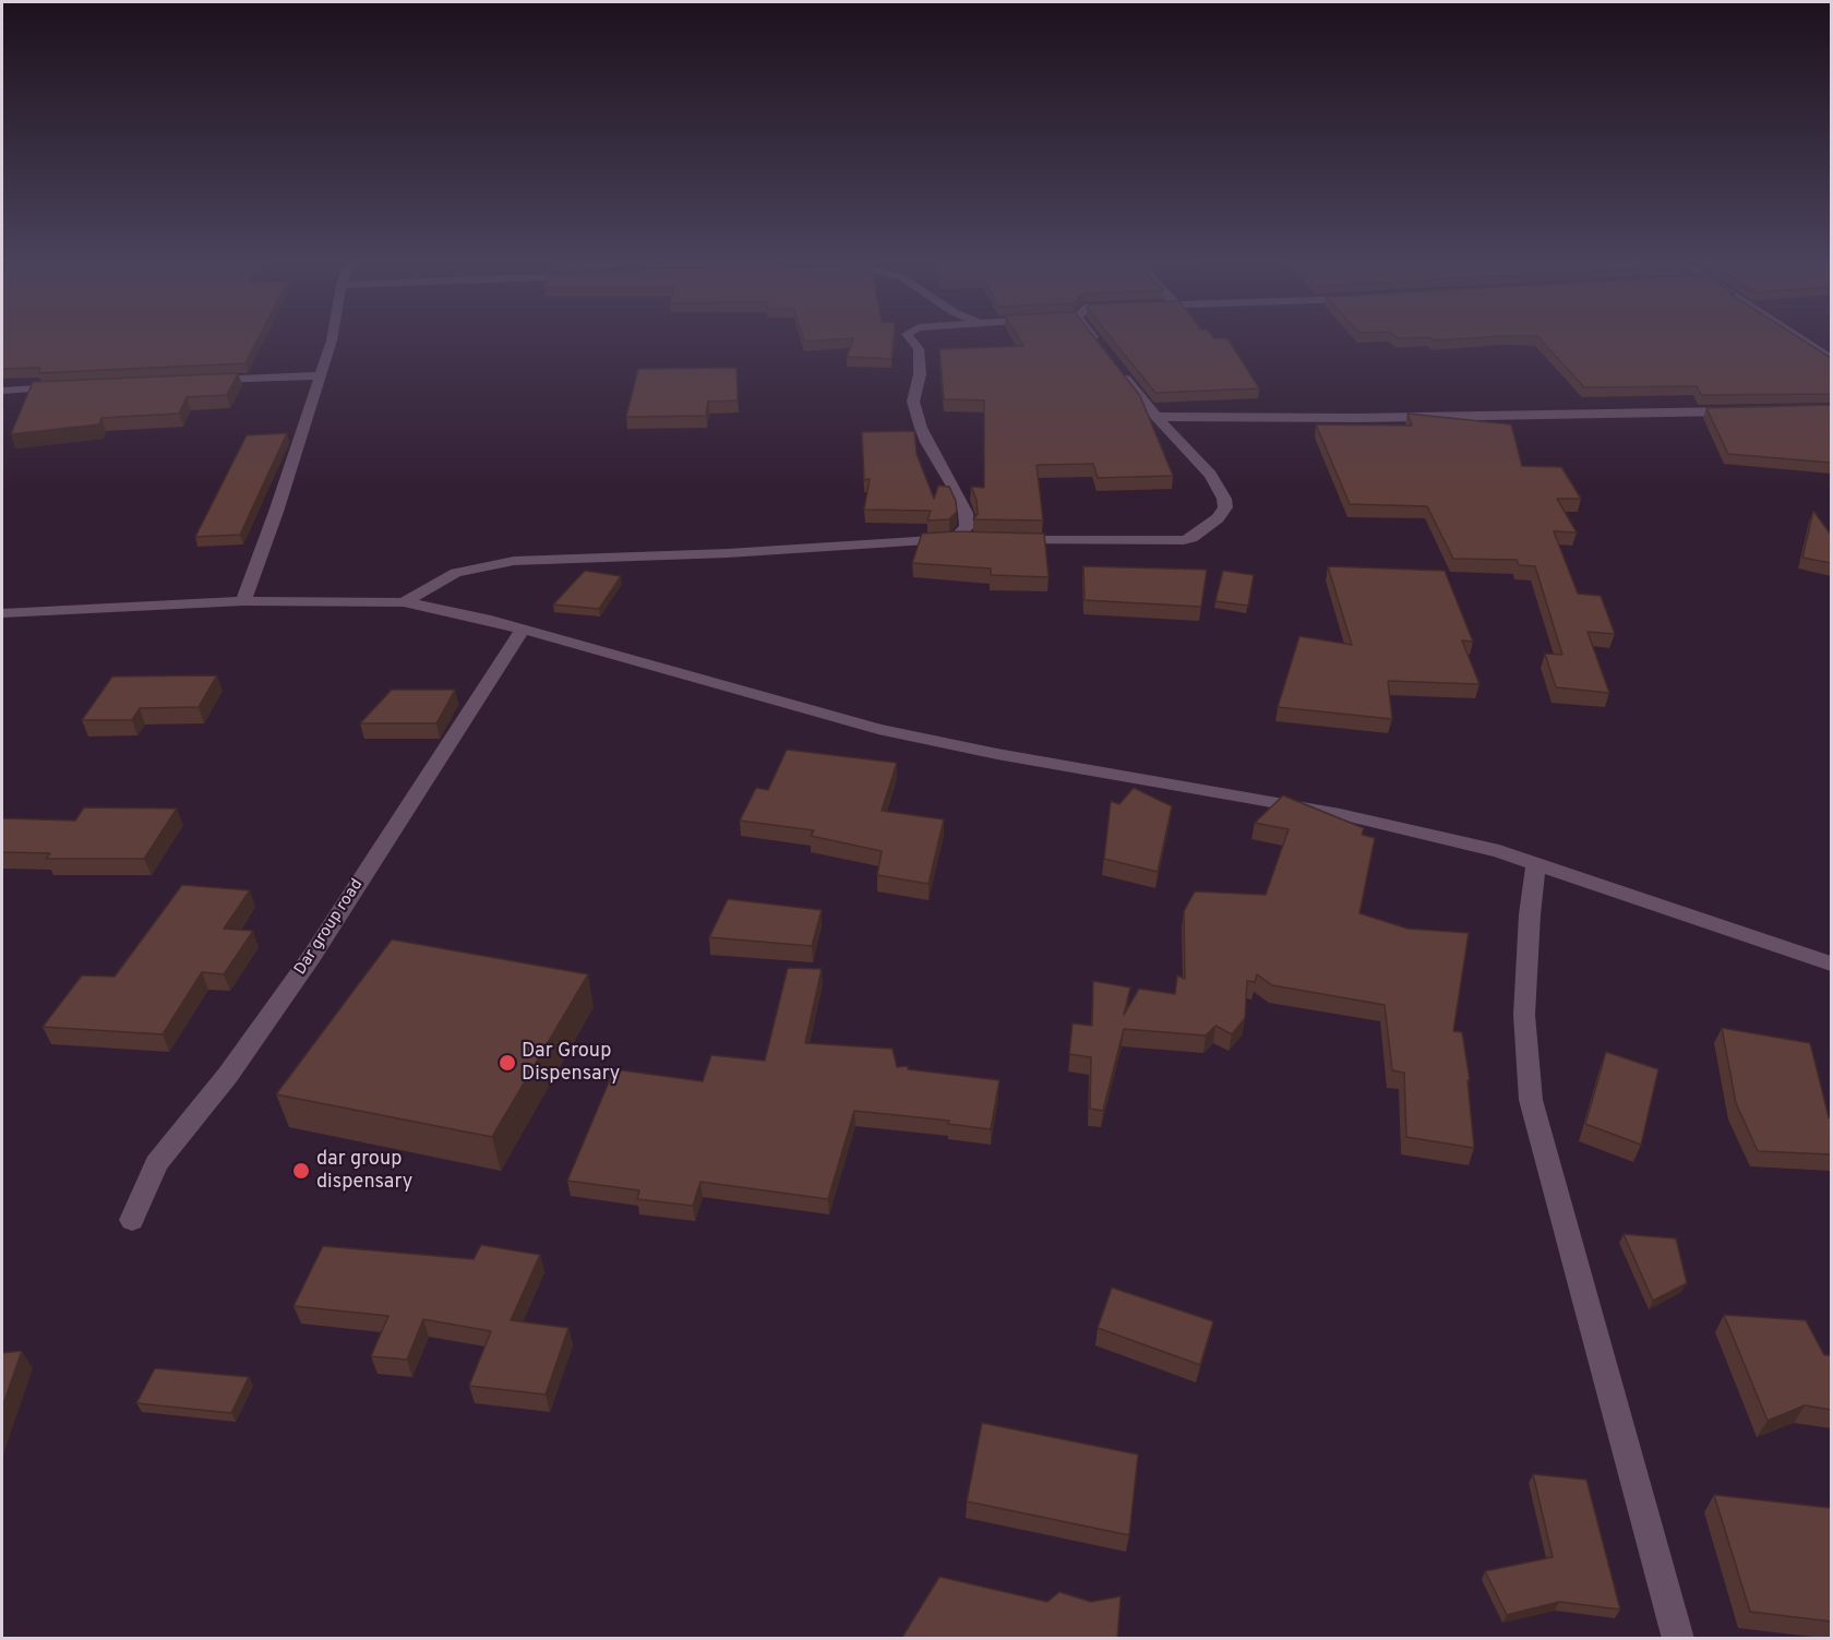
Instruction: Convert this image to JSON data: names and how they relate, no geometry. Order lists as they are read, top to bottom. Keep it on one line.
{"streets":{"street":["Dar group road"]},"places":["Dar Group Dispensary","dar group dispensary"]}
